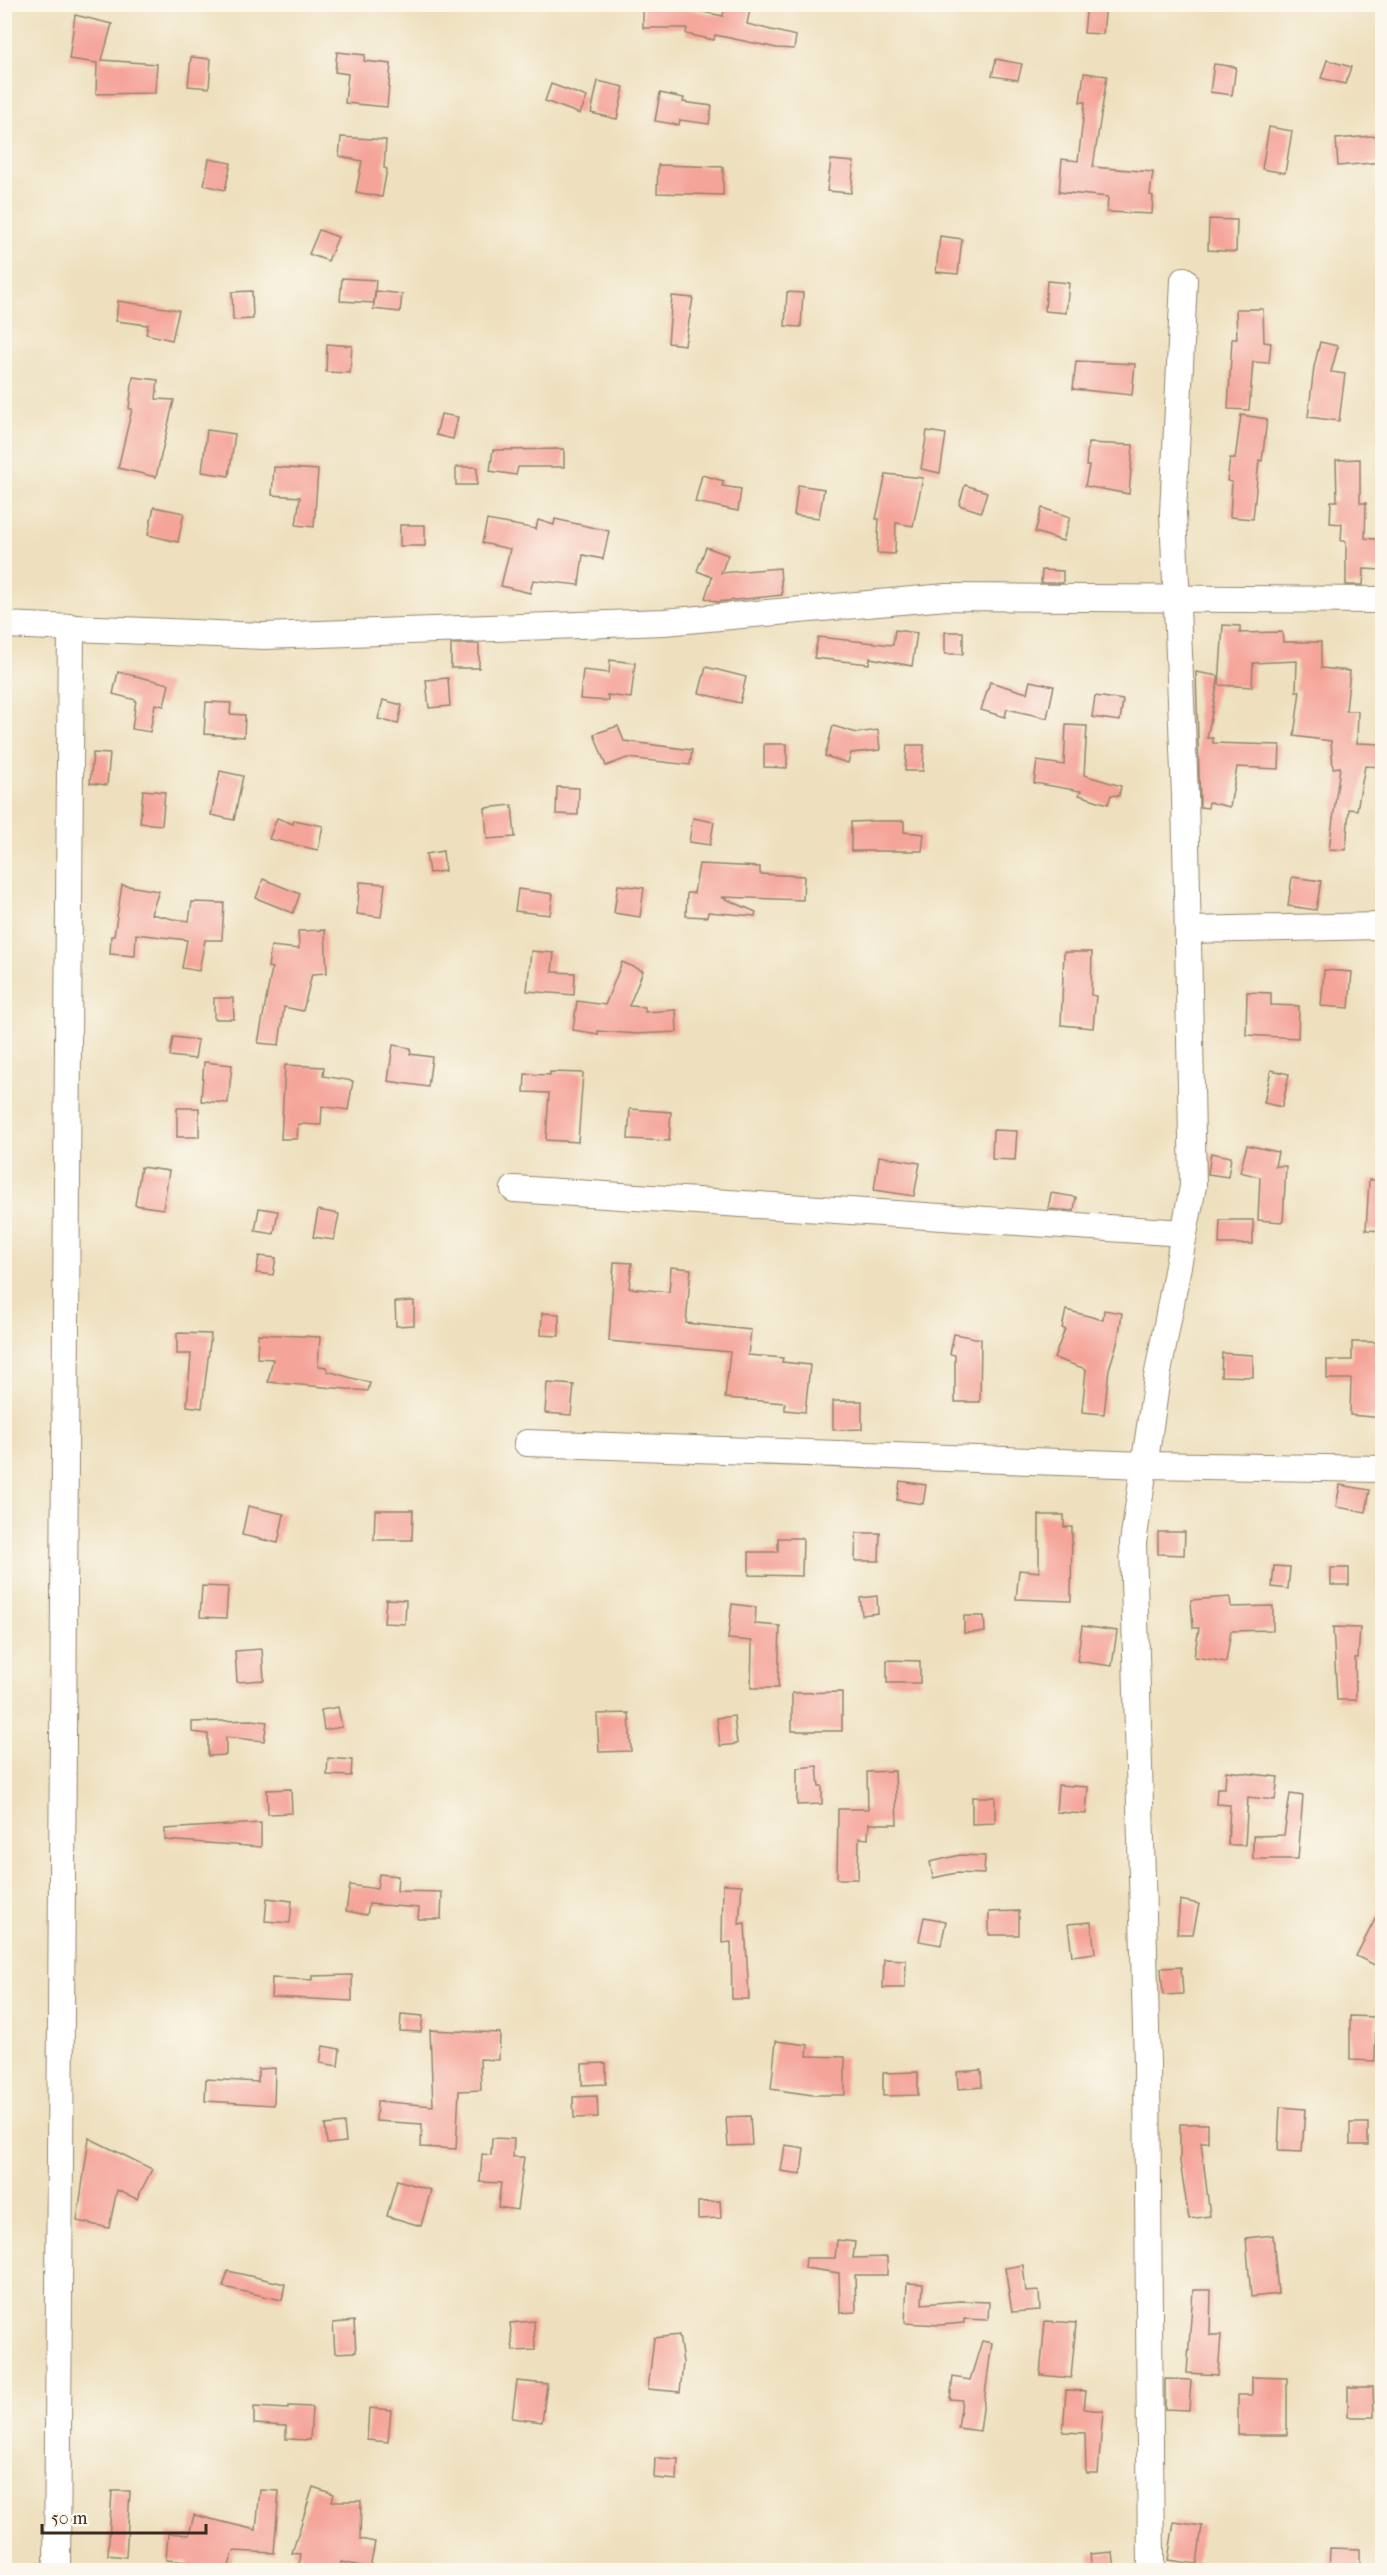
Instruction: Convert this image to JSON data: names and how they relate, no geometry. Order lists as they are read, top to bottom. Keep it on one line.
{"scale_bar":"50 m"}
